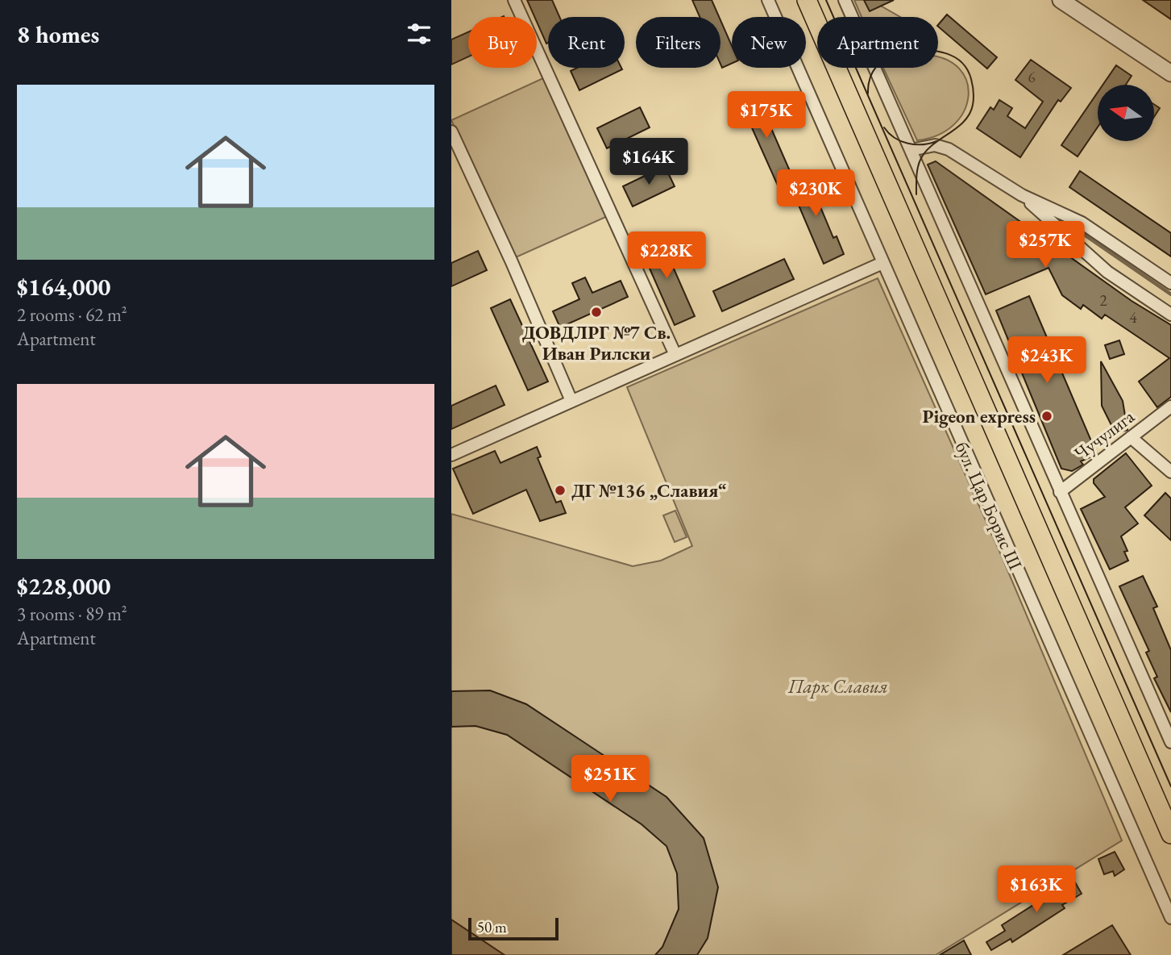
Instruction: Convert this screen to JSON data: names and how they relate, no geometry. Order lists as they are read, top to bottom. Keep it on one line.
{"streets":{"main road":["бул. Цар Борис III"],"street":["Чучулига"]},"parks":["Парк Славия"],"places":["ДОВДЛРГ №7 Св. Иван Рилски","Pigeon express","ДГ №136 „Славия“"],"house_numbers":["6","2","4"],"scale_bar":"50 m","north":"left","page":{"heading":"8 homes","chip":["Buy","Rent","Filters","New","Apartment"],"list":[{"name":"$164,000","note":"2 rooms · 62 m² · Apartment"},{"name":"$228,000","note":"3 rooms · 89 m² · Apartment"}],"price":["$175K","$164K","$230K","$257K","$228K","$243K","$251K","$163K"],"scale":"50 m"}}
